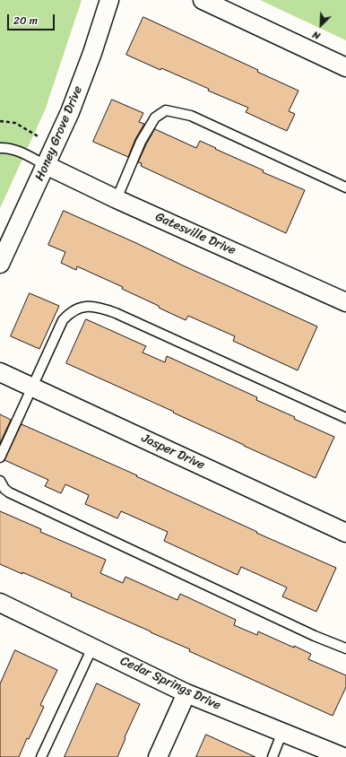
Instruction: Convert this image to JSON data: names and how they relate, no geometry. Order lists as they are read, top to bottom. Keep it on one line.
{"streets":{"street":["Honey Grove Drive","Gatesville Drive","Jasper Drive","Cedar Springs Drive"]},"crossings":[["Honey Grove Drive","Gatesville Drive"]],"scale_bar":"20 m","north":"bottom left"}
